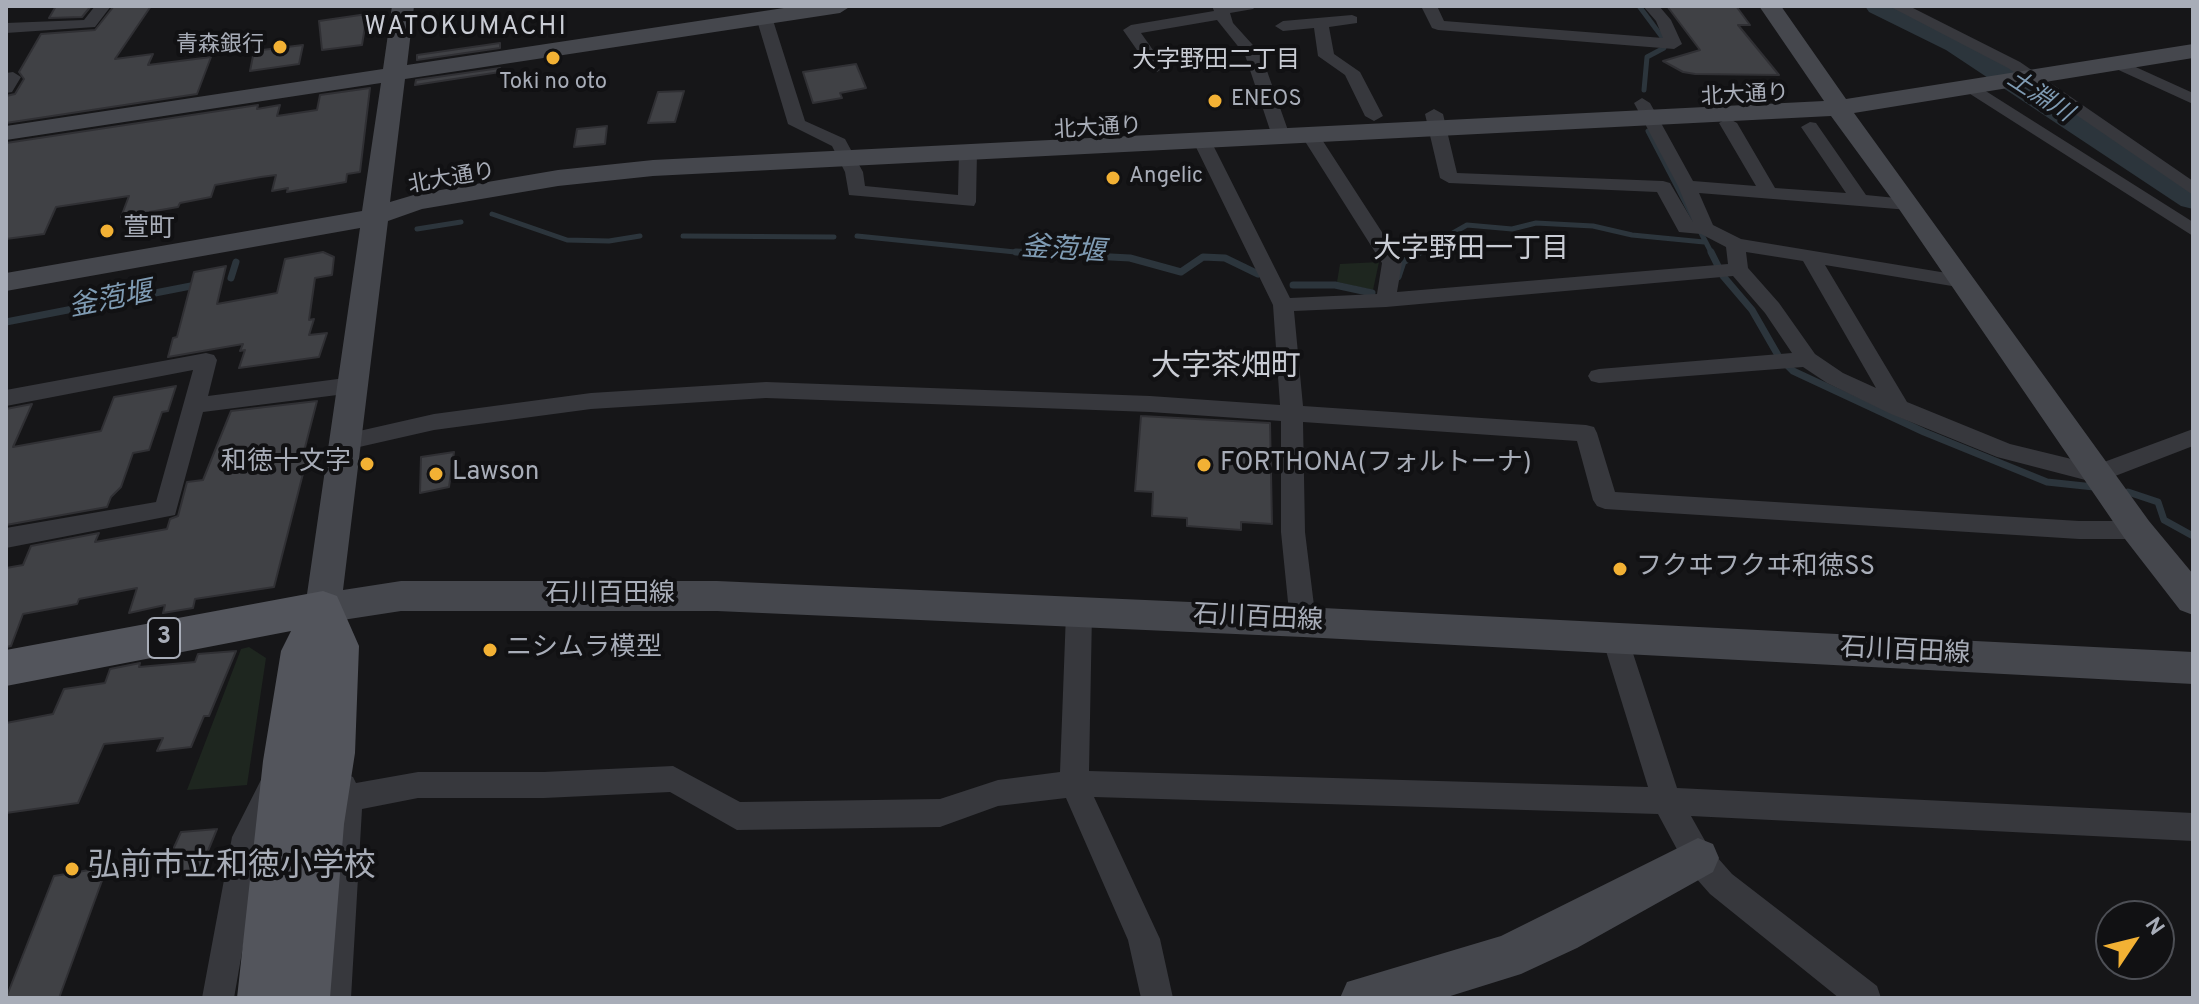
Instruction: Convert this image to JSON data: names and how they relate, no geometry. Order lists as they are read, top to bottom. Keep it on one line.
{"streets":{"main road":["3"],"street":["北大通り","石川百田線"]},"crossings":[["石川百田線","3"]],"districts":["WATOKUMACHI","大字野田二丁目","大字野田一丁目","大字茶畑町"],"water":["土淵川","釜萢堰"],"places":["青森銀行","Toki no oto","ENEOS","Angelic","萱町","和徳十文字","FORTHONA(フォルトーナ)","Lawson","フクヰフクヰ和徳SS","ニシムラ模型","弘前市立和徳小学校"],"north":"top right"}
